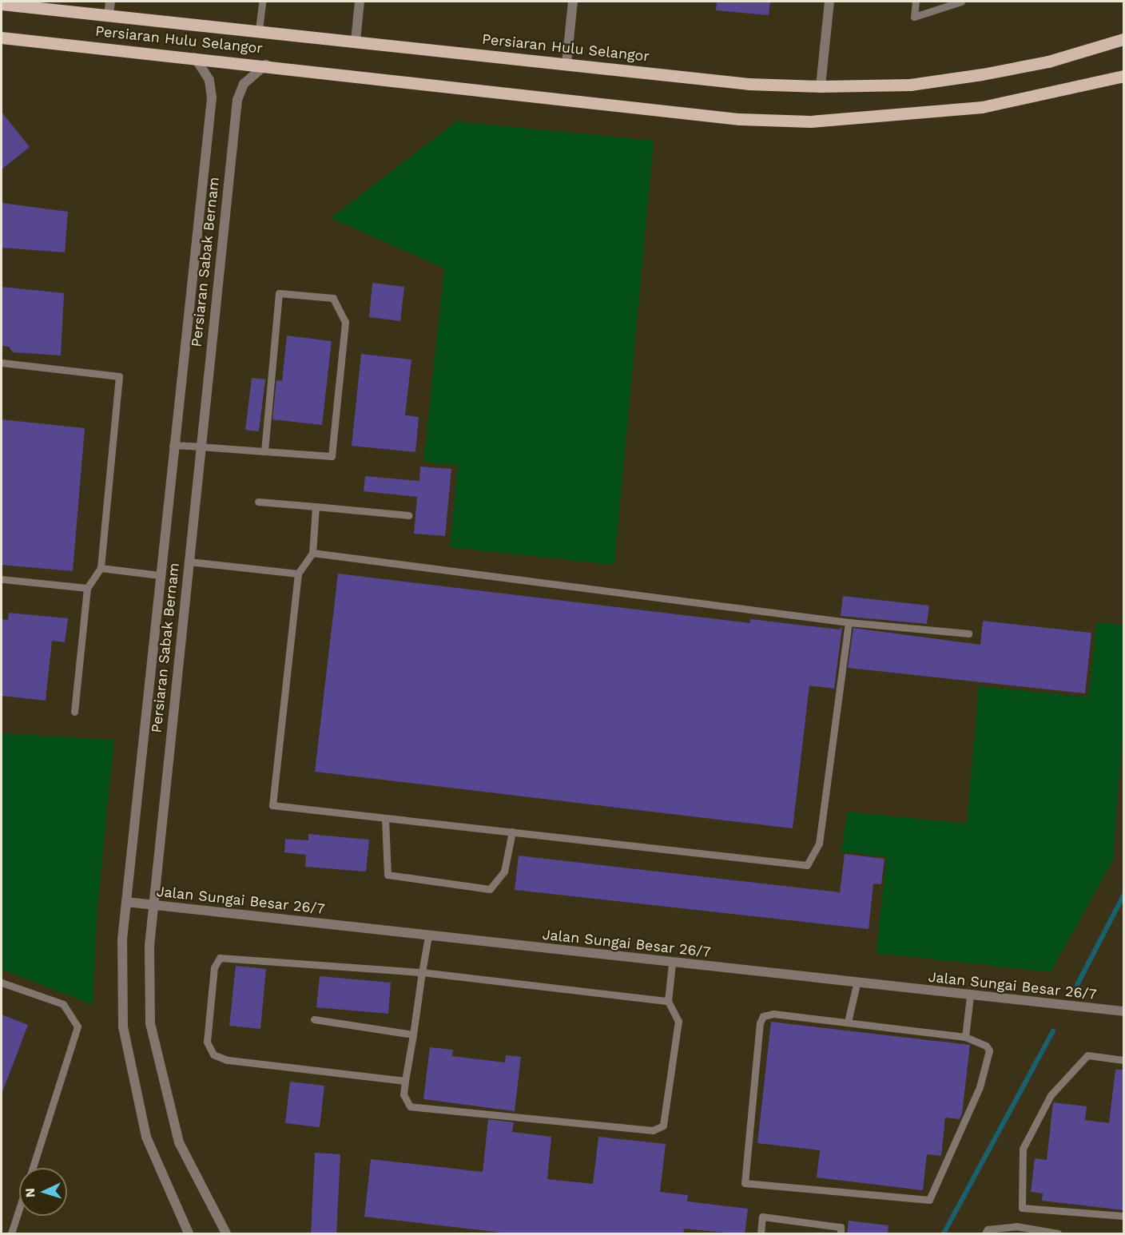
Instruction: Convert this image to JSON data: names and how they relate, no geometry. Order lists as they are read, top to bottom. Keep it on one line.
{"streets":{"main road":["Persiaran Hulu Selangor"],"street":["Persiaran Sabak Bernam","Jalan Sungai Besar 26/7"]},"crossings":[["Persiaran Hulu Selangor","Persiaran Sabak Bernam"],["Persiaran Sabak Bernam","Jalan Sungai Besar 26/7"]],"north":"left"}
